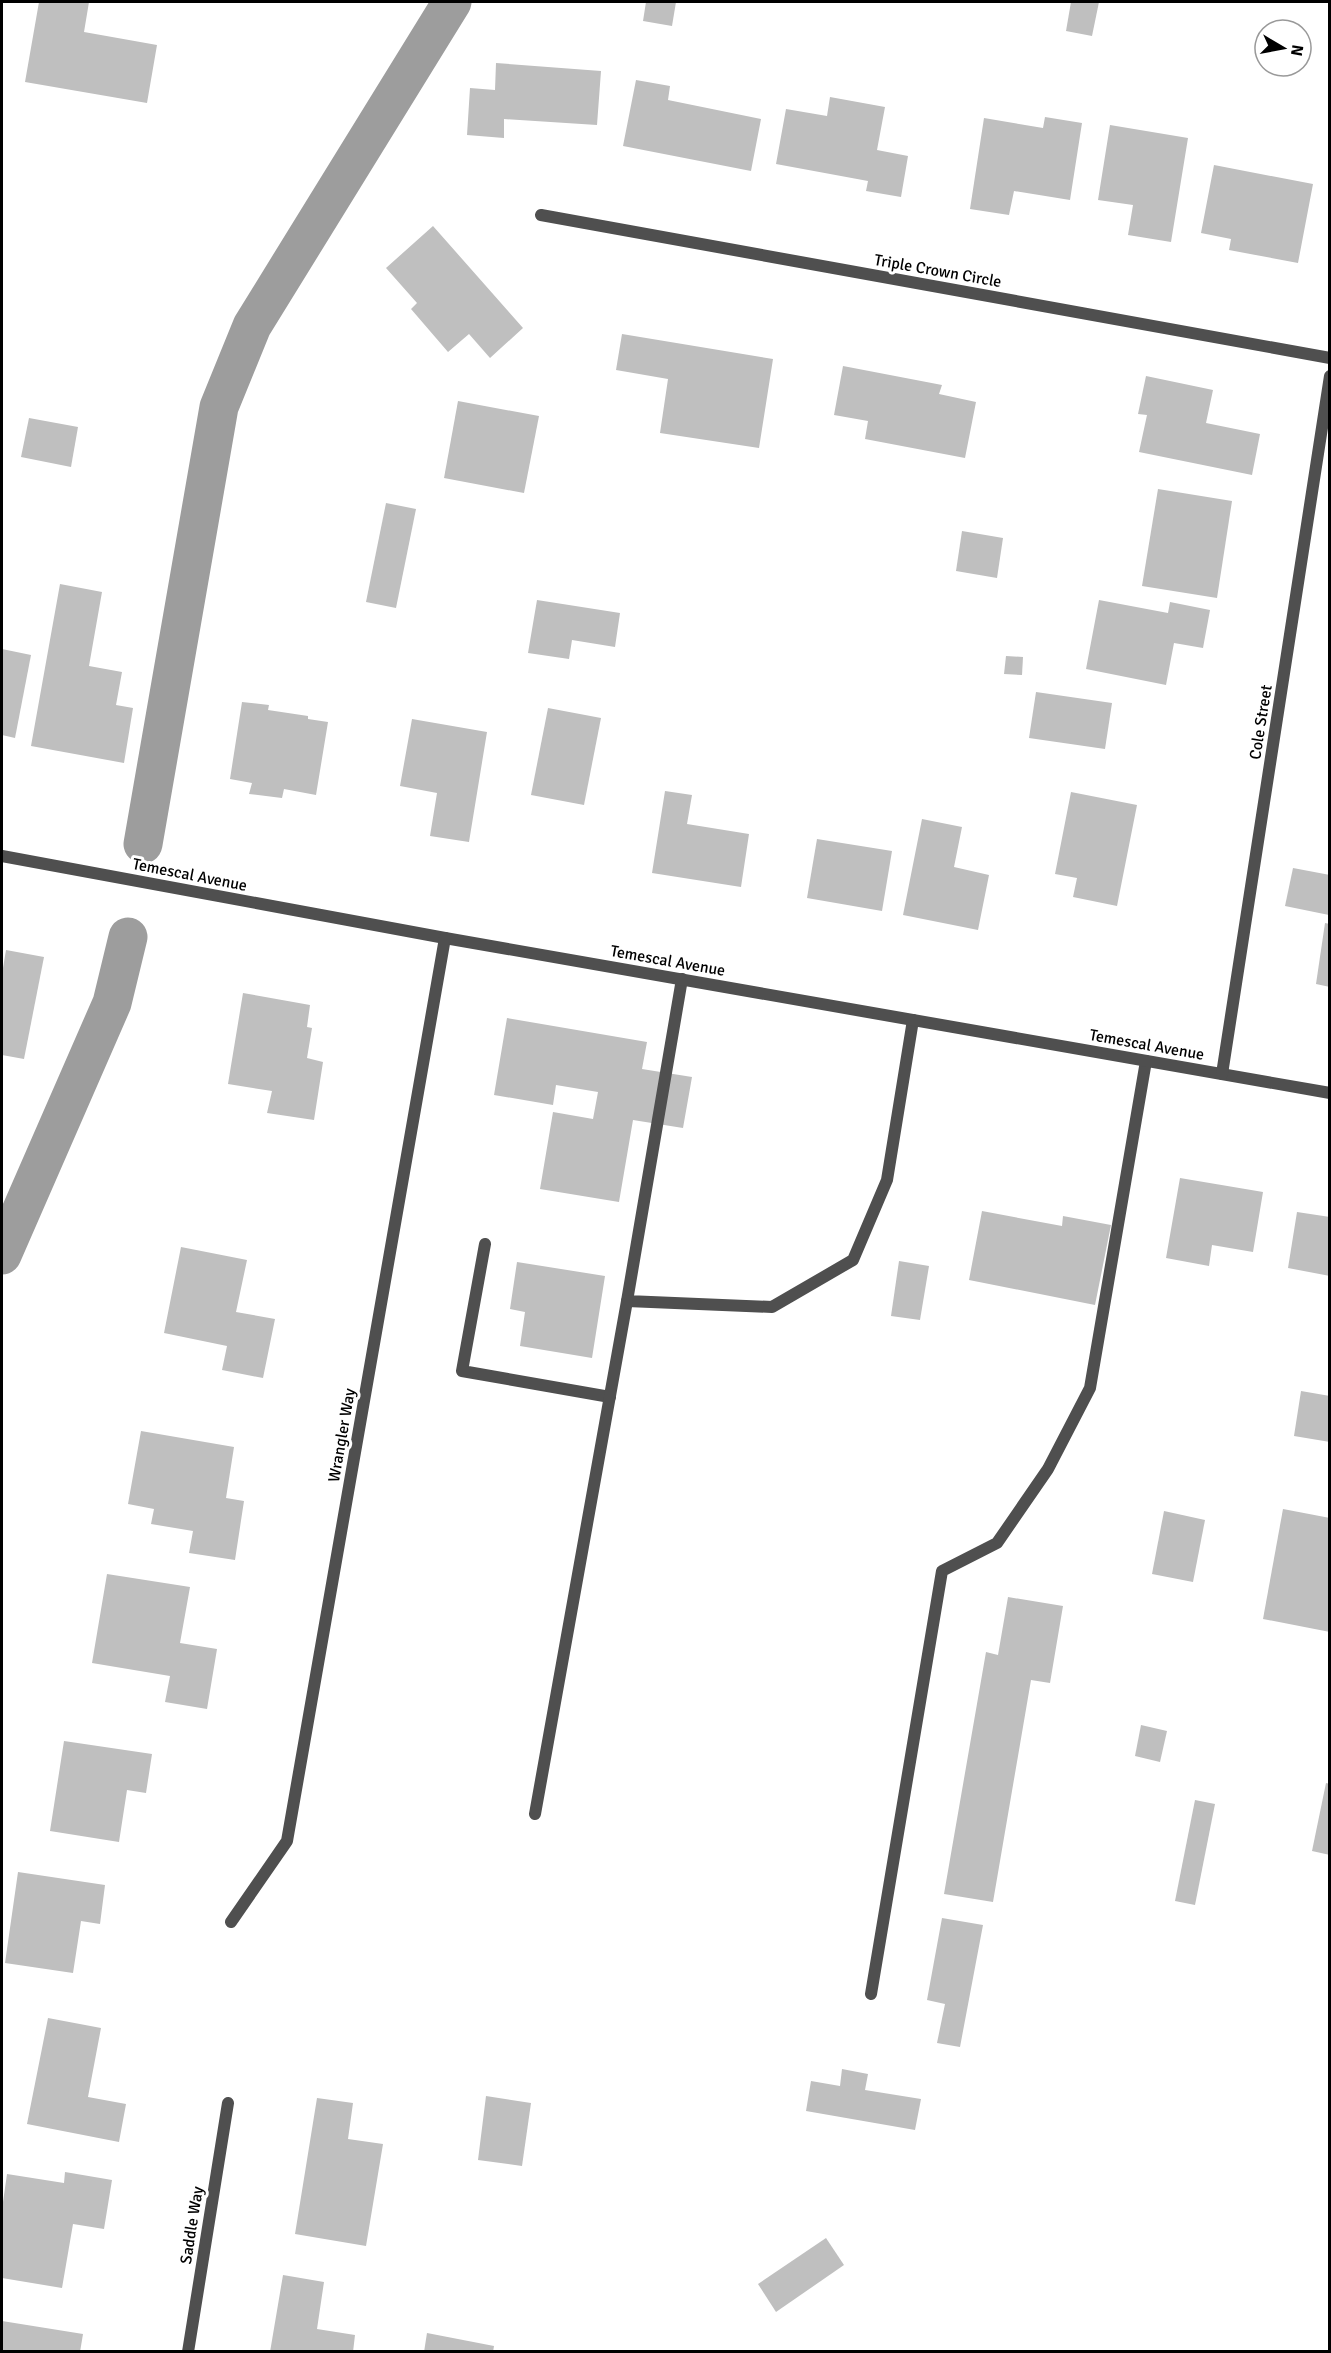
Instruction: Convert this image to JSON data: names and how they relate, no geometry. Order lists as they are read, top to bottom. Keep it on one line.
{"streets":{"street":["Triple Crown Circle","Cole Street","Temescal Avenue","Wrangler Way","Saddle Way"]},"crossings":[["Cole Street","Temescal Avenue"],["Temescal Avenue","Wrangler Way"]],"north":"right"}
